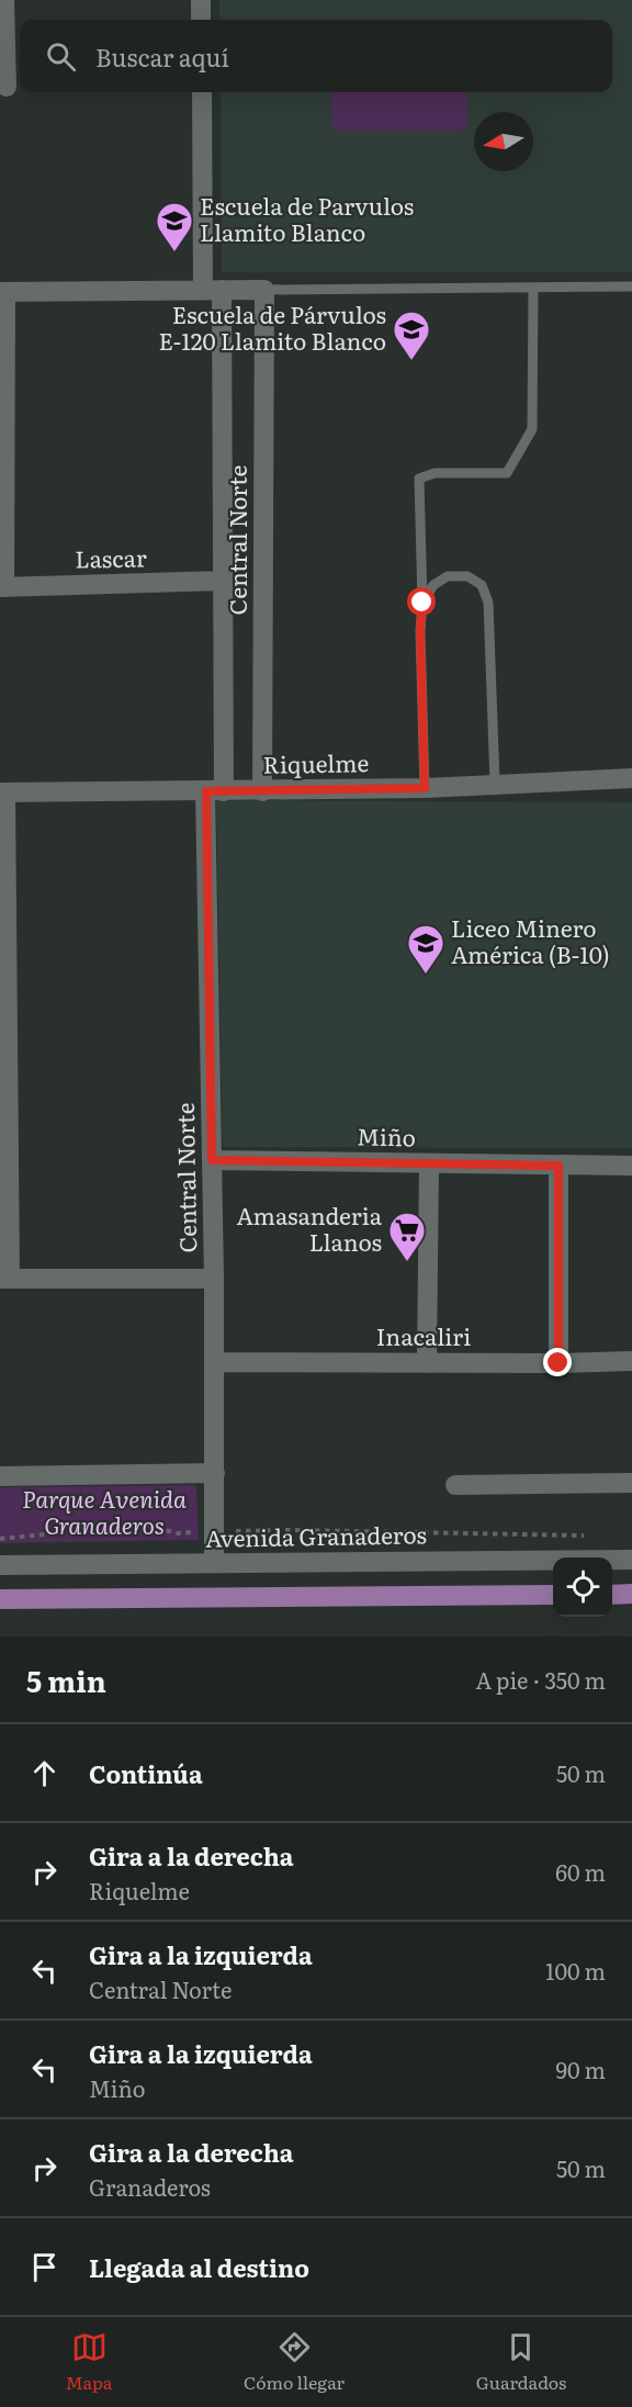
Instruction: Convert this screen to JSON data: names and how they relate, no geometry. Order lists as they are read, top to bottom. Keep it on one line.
{"streets":{"street":["Central Norte","Lascar","Riquelme","Miño","Inacaliri","Avenida Granaderos"]},"crossings":[["Central Norte","Lascar"],["Central Norte","Riquelme"],["Central Norte","Miño"],["Central Norte","Inacaliri"],["Central Norte","Avenida Granaderos"]],"parks":["Parque Avenida Granaderos"],"places":{"school or university":["Escuela de Parvulos Llamito Blanco","Escuela de Párvulos E-120 Llamito Blanco","Liceo Minero América (B-10)"],"supermarket":["Amasanderia Llanos"]},"north":"left","page":{"search":"Buscar aquí","heading":["5 min","A pie · 350 m"],"list":[["Continúa","50 m"],["Gira a la derecha","Riquelme","60 m"],["Gira a la izquierda","Central Norte","100 m"],["Gira a la izquierda","Miño","90 m"],["Gira a la derecha","Granaderos","50 m"],"Llegada al destino"],"nav":["Mapa","Cómo llegar","Guardados"]}}
